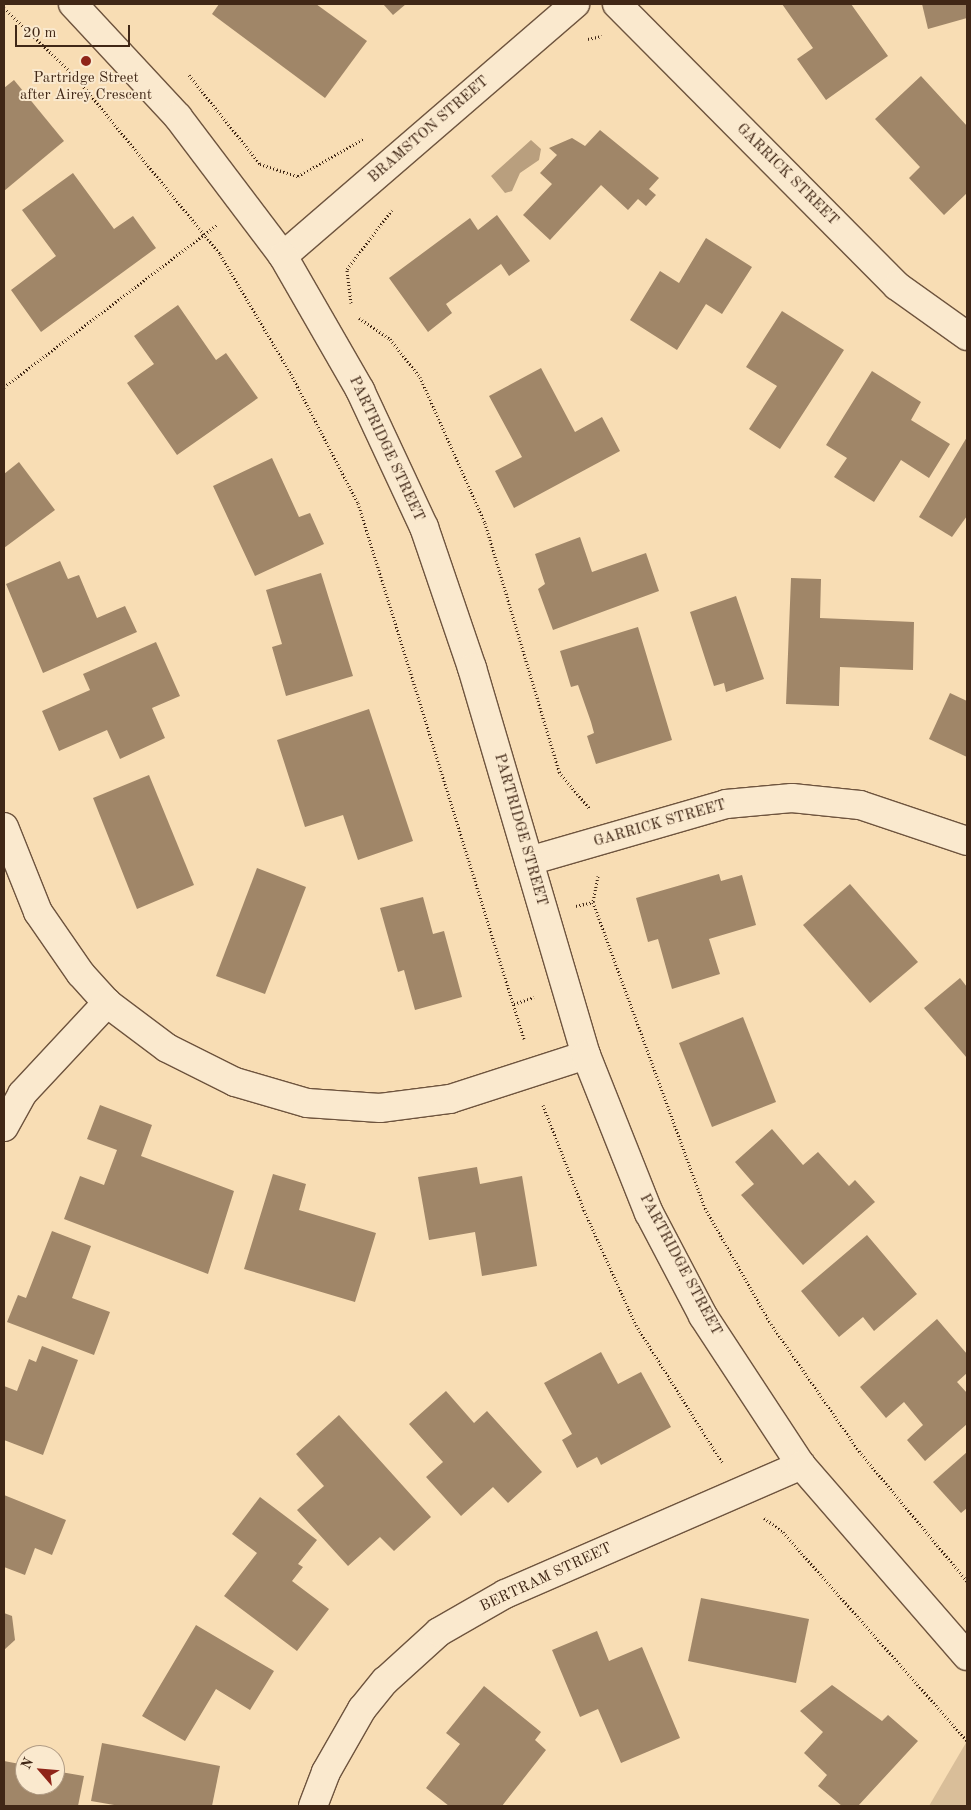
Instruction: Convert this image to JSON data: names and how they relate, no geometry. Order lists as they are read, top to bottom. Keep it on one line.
{"streets":{"street":["BRAMSTON STREET","GARRICK STREET","PARTRIDGE STREET","BERTRAM STREET"]},"crossings":[["BRAMSTON STREET","PARTRIDGE STREET"],["GARRICK STREET","PARTRIDGE STREET"],["PARTRIDGE STREET","BERTRAM STREET"]],"places":["Partridge Street after Airey Crescent"],"scale_bar":"20 m","north":"top left"}
